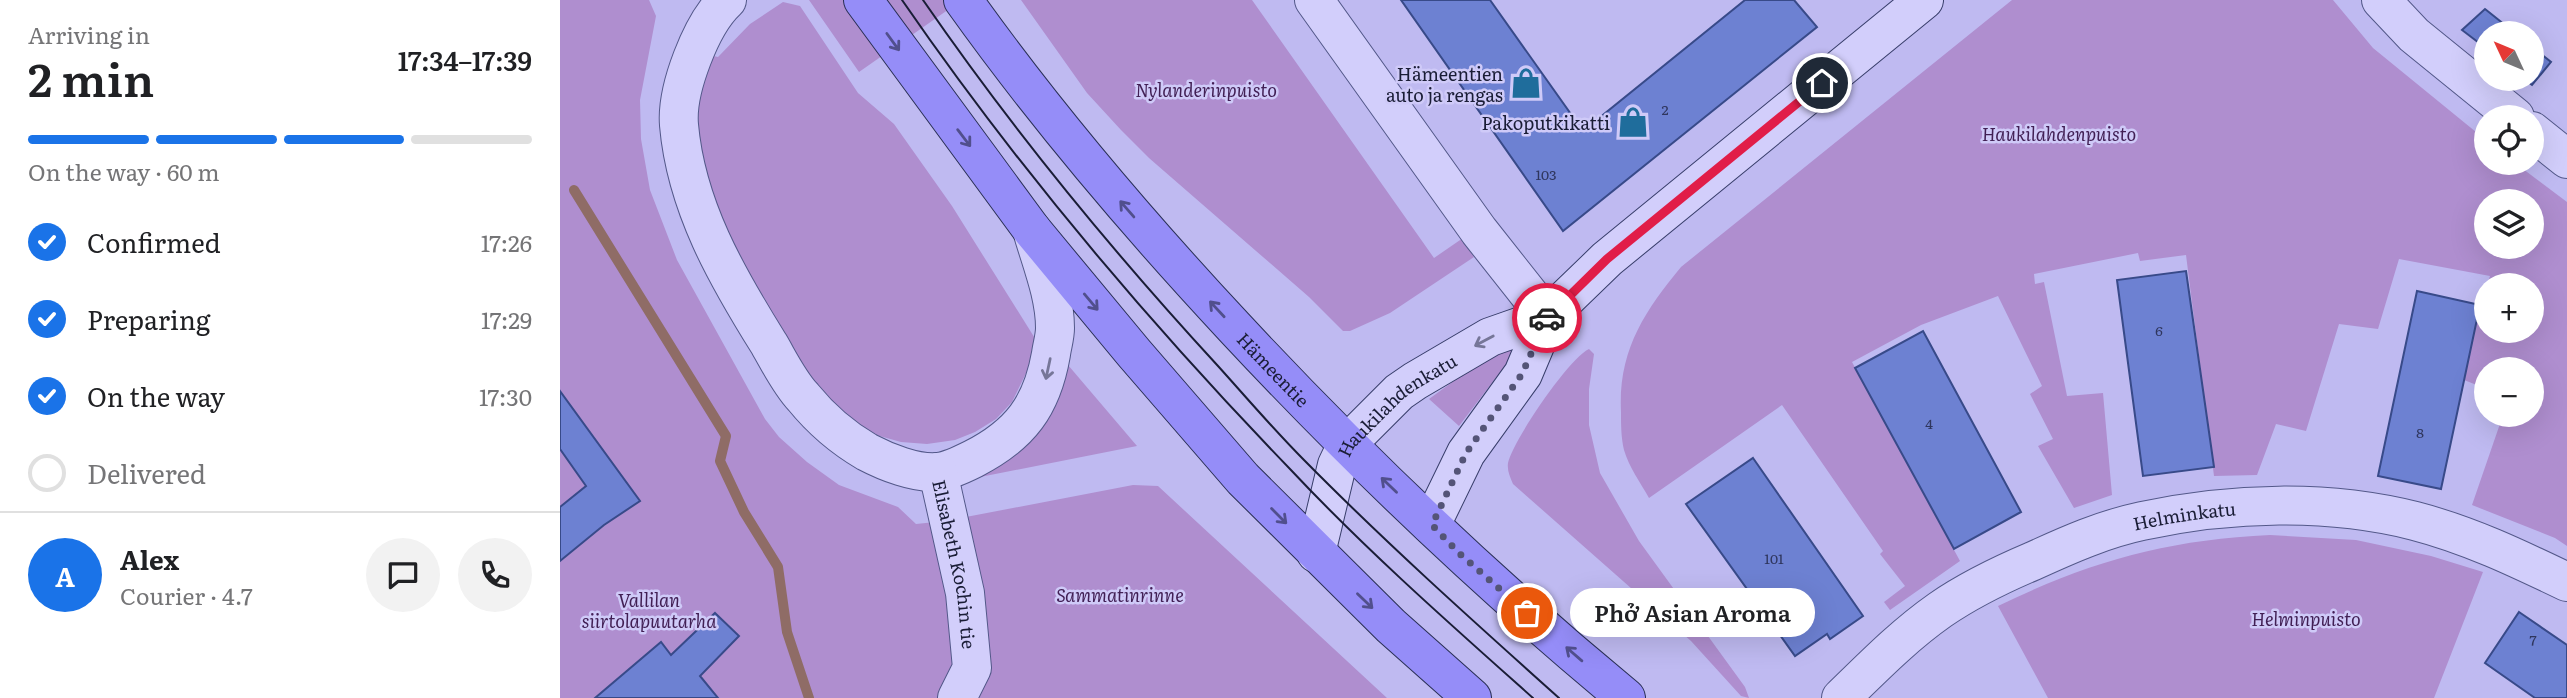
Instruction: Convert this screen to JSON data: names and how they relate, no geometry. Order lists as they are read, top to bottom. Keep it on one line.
{"streets":{"main road":["Hämeentie"],"street":["Haukilahdenkatu","Helminkatu","Elisabeth Kochin tie"]},"crossings":[["Hämeentie","Haukilahdenkatu"]],"parks":["Nylanderinpuisto","Haukilahdenpuisto","Sammatinrinne","Vallilan siirtolapuutarha","Helminpuisto"],"places":{"shop":["Hämeentien auto ja rengas","Pakoputkikatti"],"other":["Phở Asian Aroma"]},"house_numbers":["2","103","6","4","8","101","7"],"north":"top left","page":{"heading":["2 min","Arriving in","17:34–17:39"],"panel":["Alex","Courier · 4.7"],"map_buttons":["+","−"],"bar":"On the way · 60 m","list":[["Confirmed","17:26"],["Preparing","17:29"],["On the way","17:30"],"Delivered"],"round":"A","bubble":"Phở Asian Aroma"}}
